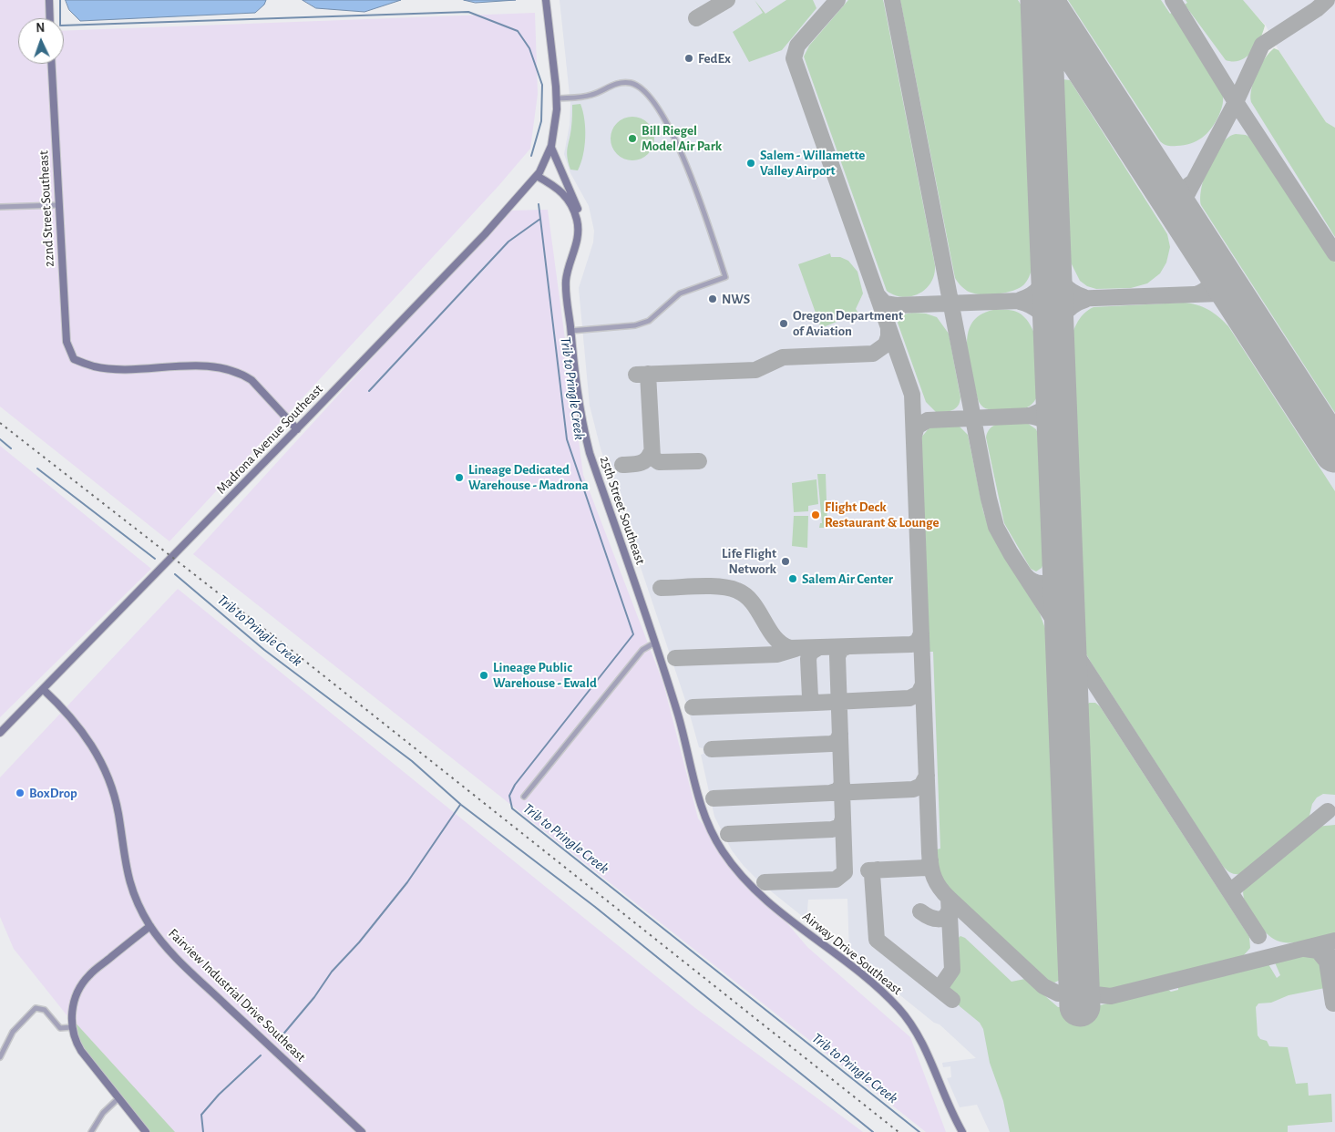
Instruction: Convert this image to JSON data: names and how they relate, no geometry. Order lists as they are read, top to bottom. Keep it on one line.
{"streets":{"street":["22nd Street Southeast","Madrona Avenue Southeast","25th Street Southeast","Airway Drive Southeast","Fairview Industrial Drive Southeast"]},"crossings":[["22nd Street Southeast","Madrona Avenue Southeast"],["Madrona Avenue Southeast","25th Street Southeast"],["Madrona Avenue Southeast","Fairview Industrial Drive Southeast"],["25th Street Southeast","Airway Drive Southeast"]],"water":["Trib to Pringle Creek"],"places":["FedEx","Bill Riegel Model Air Park","Salem - Willamette Valley Airport","NWS","Oregon Department of Aviation","Lineage Dedicated Warehouse - Madrona","Flight Deck Restaurant & Lounge","Life Flight Network","Salem Air Center","Lineage Public Warehouse - Ewald","BoxDrop"],"north":"top"}
